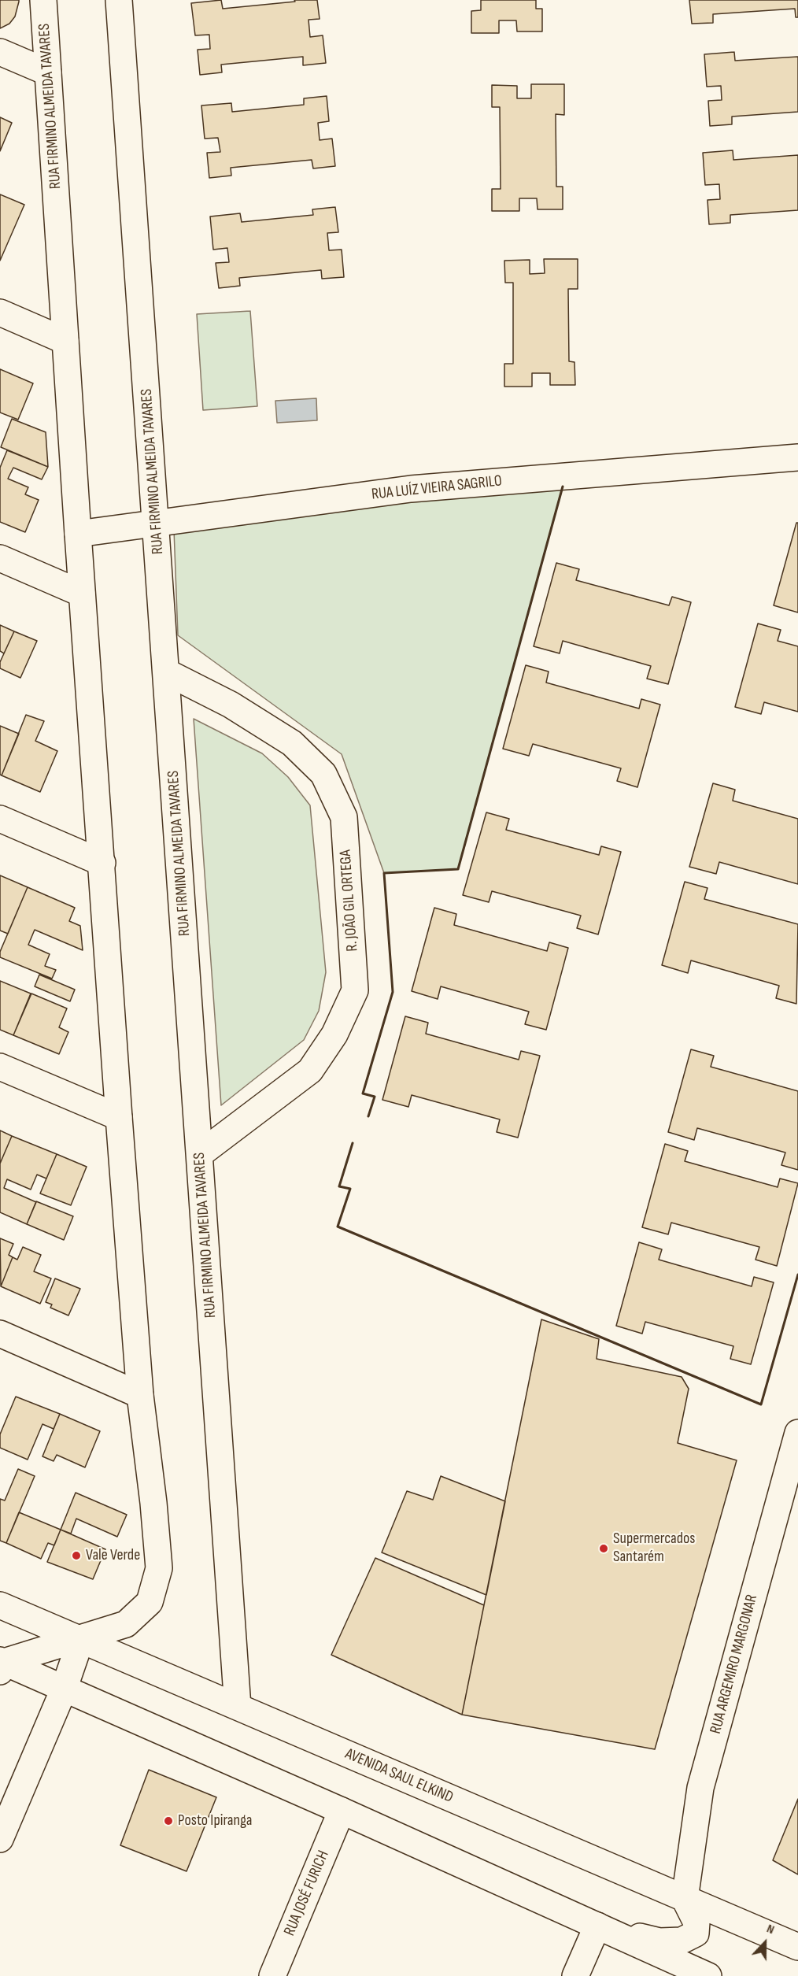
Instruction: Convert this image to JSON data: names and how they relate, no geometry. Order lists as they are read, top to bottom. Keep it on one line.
{"streets":{"street":["RUA FIRMINO ALMEIDA TAVARES","RUA LUÍZ VIEIRA SAGRILO","R. JOÃO GIL ORTEGA","RUA ARGEMIRO MARGONAR","AVENIDA SAUL ELKIND","RUA JOSÉ FURICH"]},"crossings":[["RUA FIRMINO ALMEIDA TAVARES","RUA LUÍZ VIEIRA SAGRILO"],["RUA FIRMINO ALMEIDA TAVARES","R. JOÃO GIL ORTEGA"],["RUA FIRMINO ALMEIDA TAVARES","AVENIDA SAUL ELKIND"],["RUA ARGEMIRO MARGONAR","AVENIDA SAUL ELKIND"]],"places":["Supermercados Santarém","Vale Verde","Posto Ipiranga"],"north":"top"}
